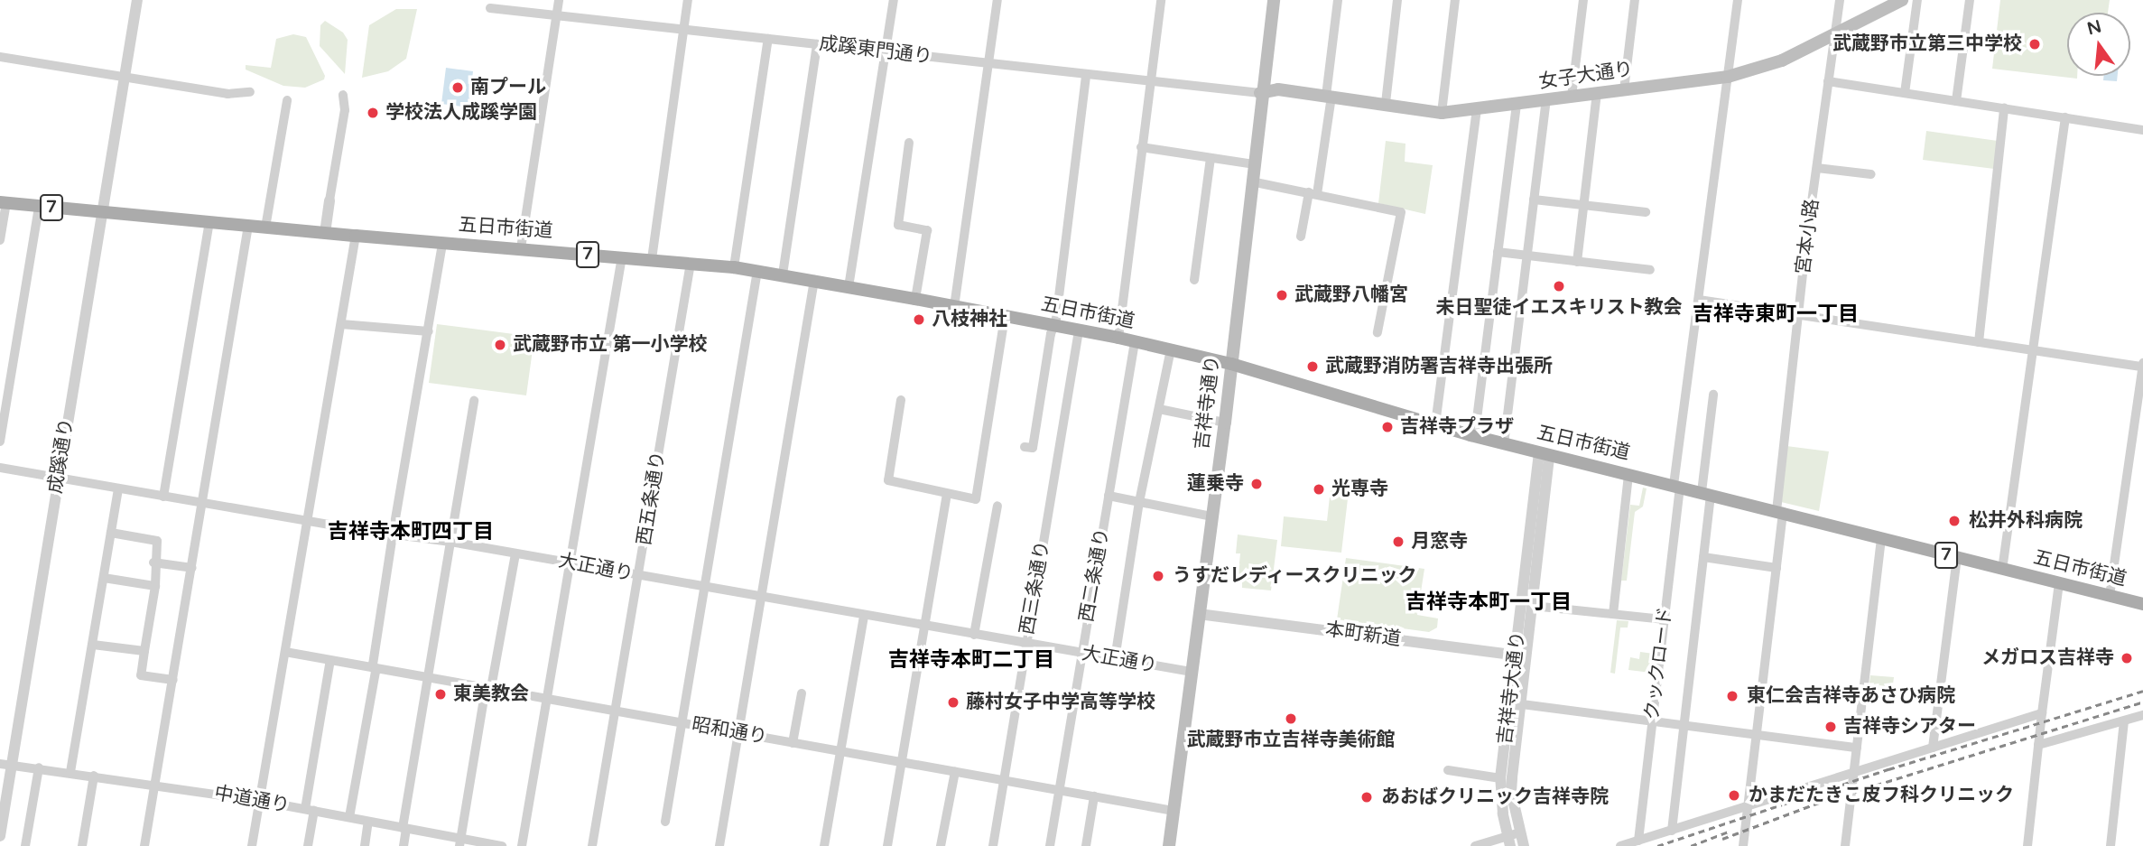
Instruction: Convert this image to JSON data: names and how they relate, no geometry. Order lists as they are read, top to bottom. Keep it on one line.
{"streets":{"main road":["女子大通り","7","五日市街道","吉祥寺通り"],"street":["成蹊東門通り","宮本小路","成蹊通り","西五条通り","大正通り","西二条通り","西三条通り","本町新道","クックロード","吉祥寺大通り","昭和通り","中道通り"]},"crossings":[["成蹊東門通り","女子大通り"],["成蹊東門通り","吉祥寺通り"],["女子大通り","宮本小路"],["女子大通り","吉祥寺通り"],["女子大通り","クックロード"],["五日市街道","宮本小路"],["五日市街道","吉祥寺通り"],["五日市街道","成蹊通り"],["五日市街道","西五条通り"],["五日市街道","西二条通り"],["五日市街道","西三条通り"],["五日市街道","クックロード"],["五日市街道","吉祥寺大通り"],["吉祥寺通り","大正通り"],["吉祥寺通り","本町新道"],["吉祥寺通り","昭和通り"],["成蹊通り","大正通り"],["成蹊通り","中道通り"],["西五条通り","大正通り"],["西五条通り","昭和通り"],["大正通り","西二条通り"],["大正通り","西三条通り"],["西二条通り","昭和通り"],["西三条通り","昭和通り"],["本町新道","吉祥寺大通り"]],"districts":["吉祥寺東町一丁目","吉祥寺本町四丁目","吉祥寺本町一丁目","吉祥寺本町二丁目"],"places":["武蔵野市立第三中学校","南プール","学校法人成蹊学園","未日聖徒イエスキリスト教会","武蔵野八幡宮","八枝神社","武蔵野市立 第一小学校","武蔵野消防署吉祥寺出張所","吉祥寺プラザ","蓮乗寺","光専寺","松井外科病院","月窓寺","うすだレディースクリニック","メガロス吉祥寺","東美教会","東仁会吉祥寺あさひ病院","藤村女子中学高等学校","武蔵野市立吉祥寺美術館","吉祥寺シアター","かまだたきこ皮フ科クリニック","あおばクリニック吉祥寺院"],"north":"top"}
